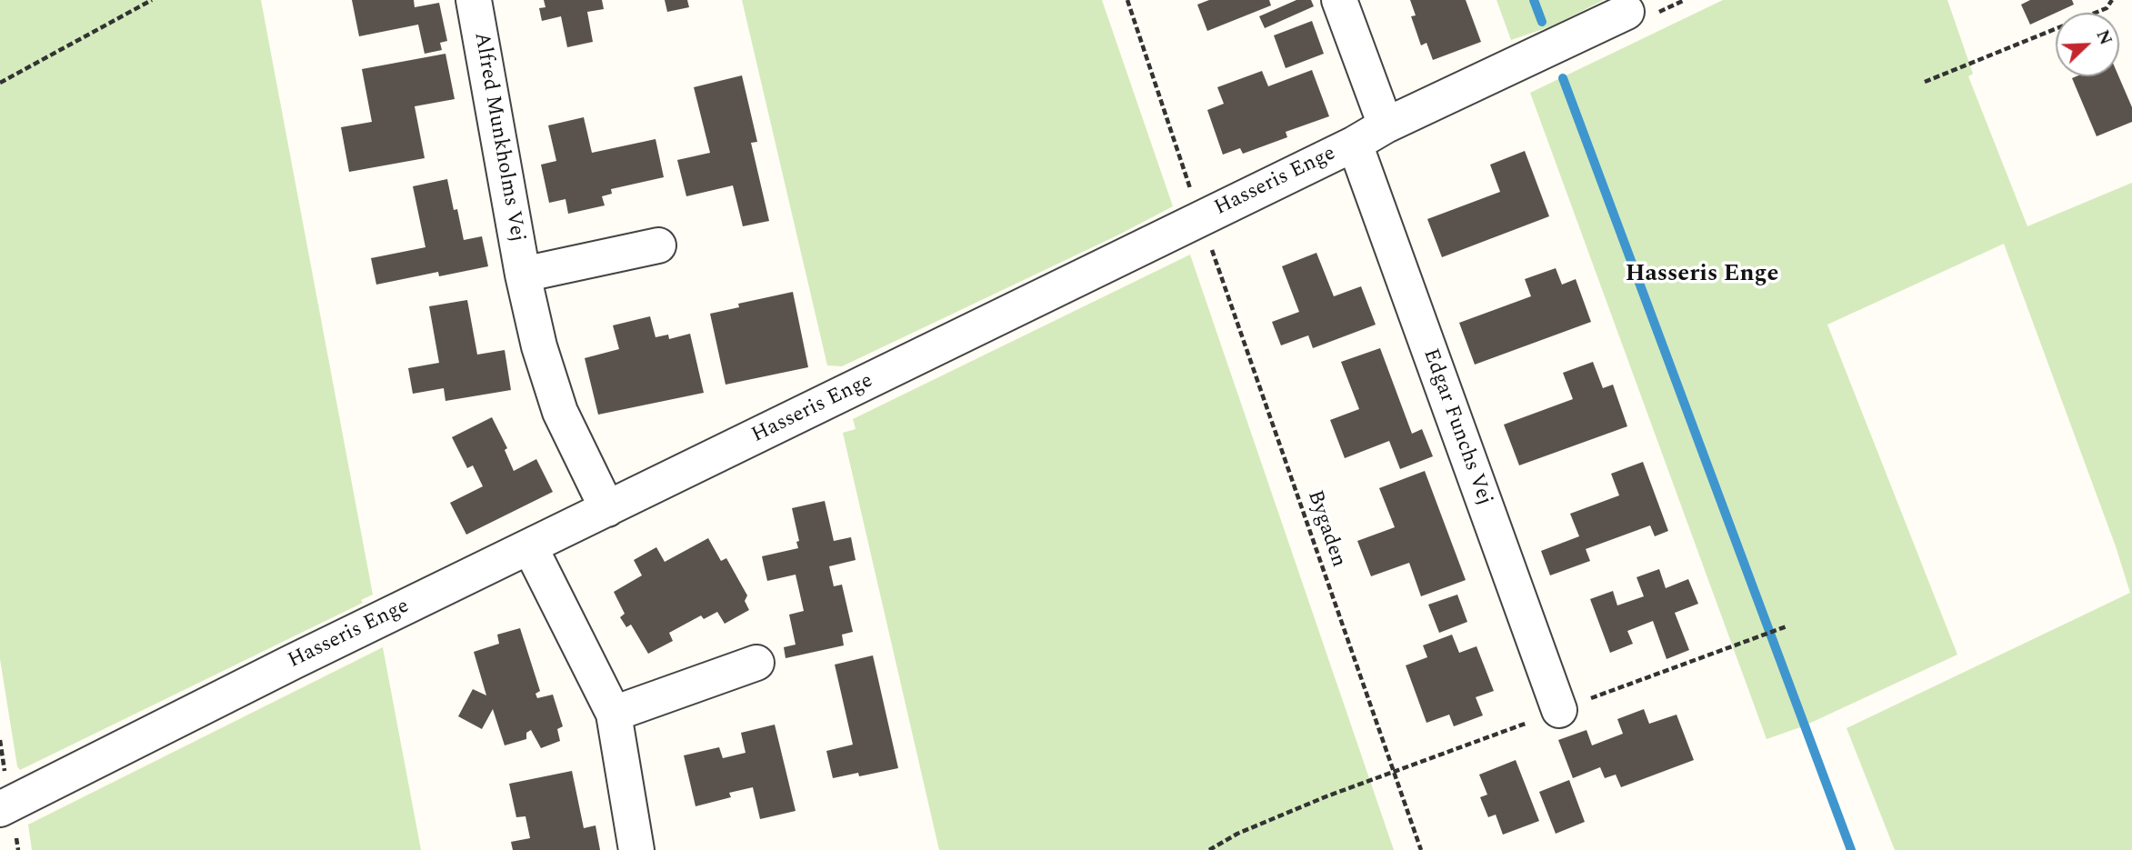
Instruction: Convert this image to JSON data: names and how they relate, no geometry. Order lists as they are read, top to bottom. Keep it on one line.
{"streets":{"street":["Alfred Munkholms Vej","Hasseris Enge","Edgar Funchs Vej"],"path":["Bygaden"]},"crossings":[["Alfred Munkholms Vej","Hasseris Enge"],["Hasseris Enge","Edgar Funchs Vej"],["Hasseris Enge","Bygaden"]],"districts":["Hasseris Enge"],"north":"top right"}
